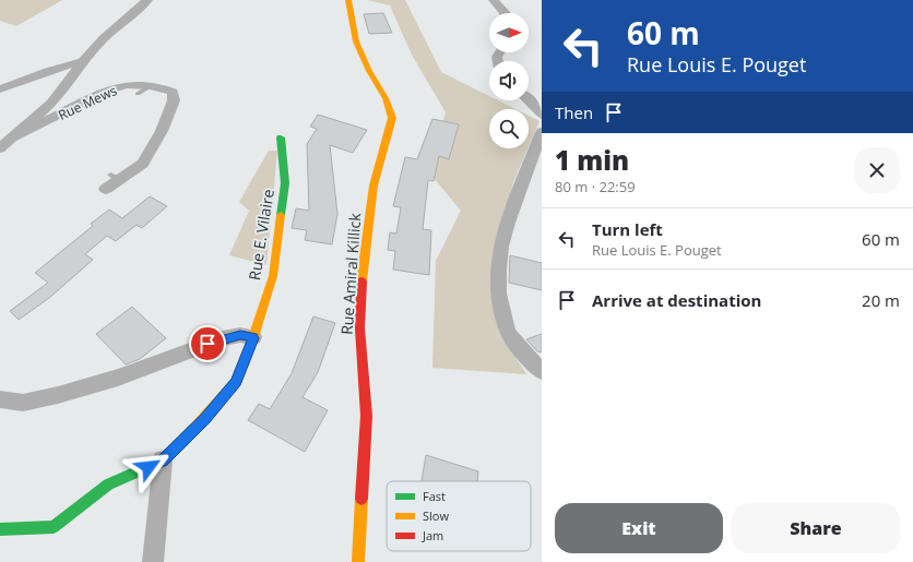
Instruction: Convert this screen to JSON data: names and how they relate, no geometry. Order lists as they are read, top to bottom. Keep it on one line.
{"streets":{"street":["Rue Mews","Rue E. Vilaire","Rue Amiral Killick"]},"legend":["Fast","Slow","Jam"],"north":"right","page":{"turn":["60 m","Rue Louis E. Pouget"],"then":"Then","heading":["1 min","80 m · 22:59"],"list":[{"name":"Turn left","note":"Rue Louis E. Pouget","value":"60 m"},{"name":"Arrive at destination","value":"20 m"}],"buttons":["Exit","Share"]}}
